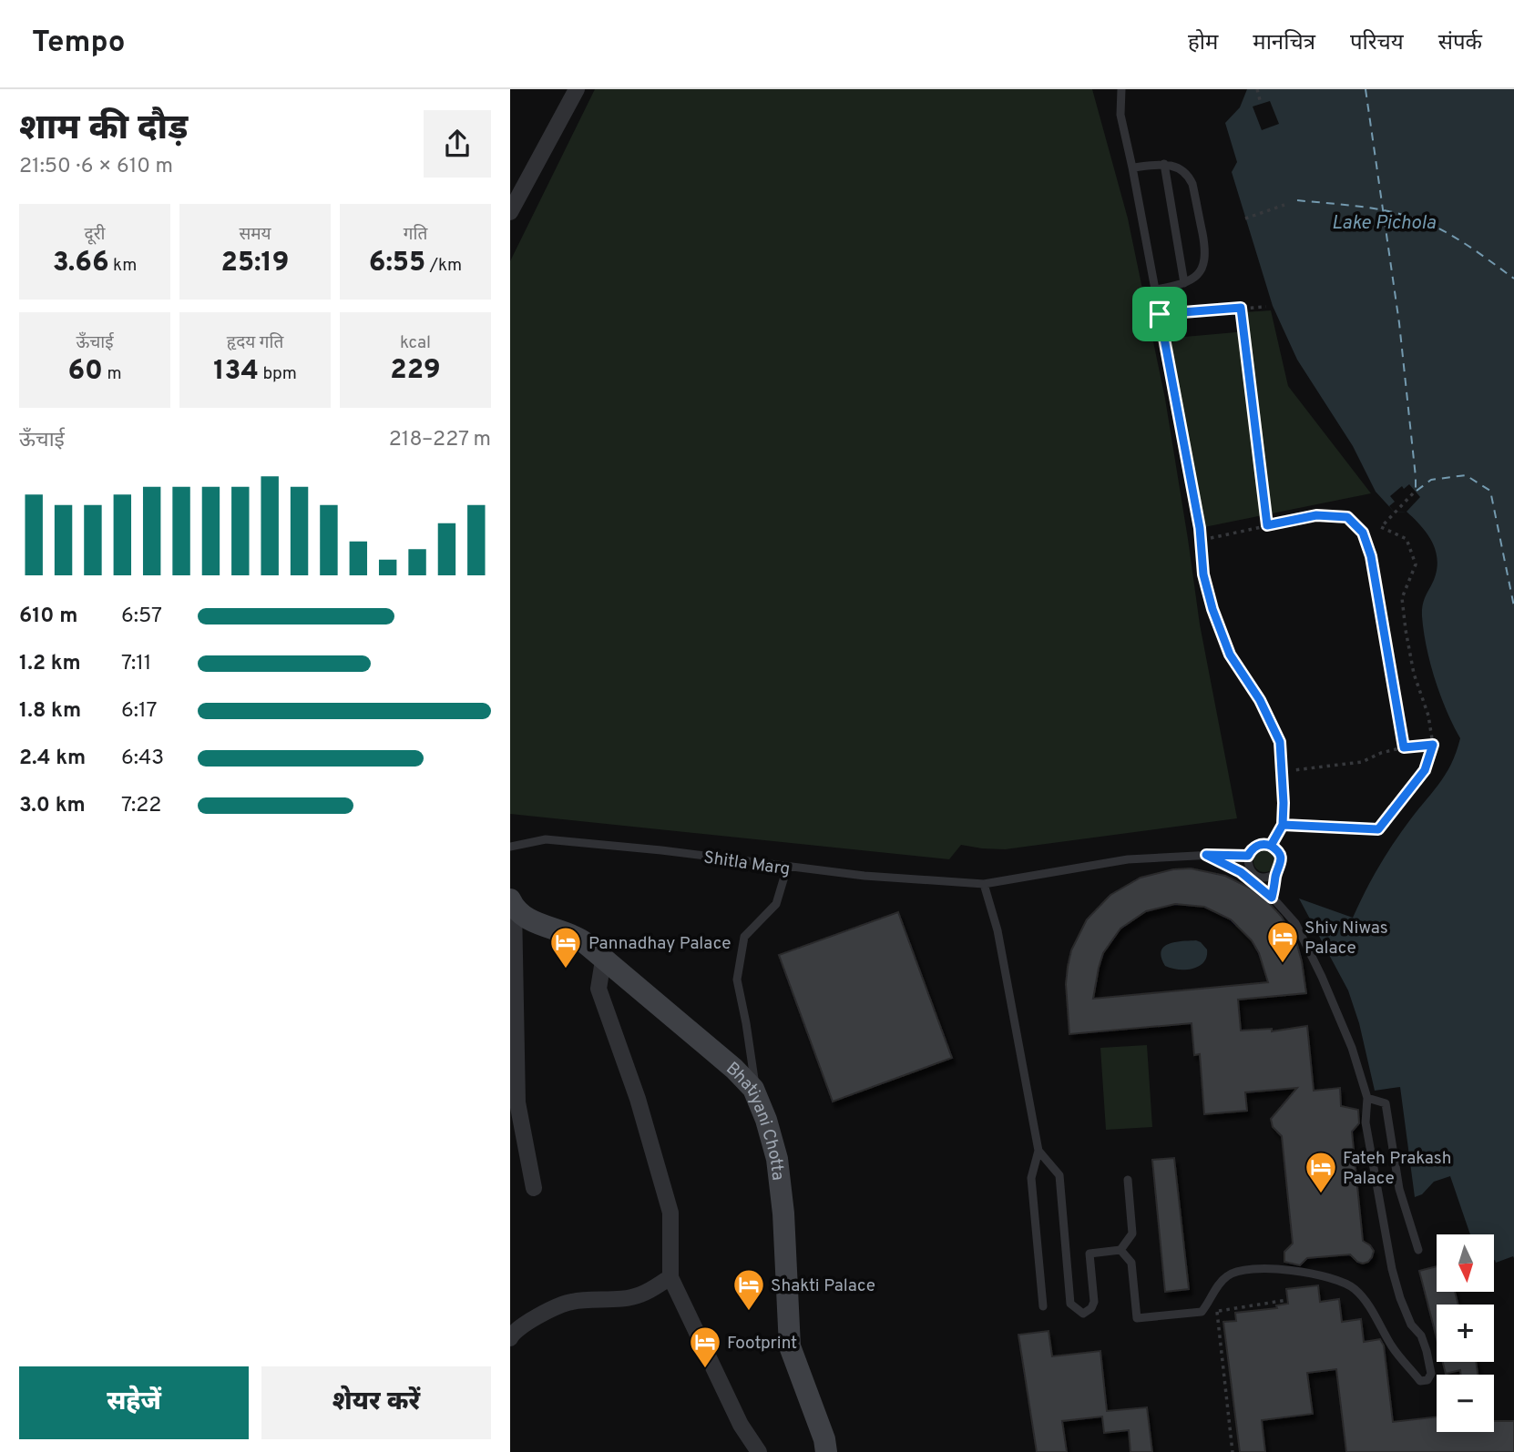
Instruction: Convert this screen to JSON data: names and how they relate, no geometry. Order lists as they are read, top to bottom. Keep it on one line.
{"streets":{"main road":["Bhatiyani Chotta"],"lane":["Shitla Marg"]},"water":["Lake Pichola"],"places":{"hotel":["Shiv Niwas Palace","Pannadhay Palace","Fateh Prakash Palace","Shakti Palace","Footprint"]},"north":"bottom","page":{"header":"Tempo","nav":["होम","मानचित्र","परिचय","संपर्क"],"heading":["शाम की दौड़","21:50 · 6 × 610 m"],"stats":[["दूरी","3.66 km"],["समय","25:19"],["गति","6:55 /km"],["ऊँचाई","60 m"],["हृदय गति","134 bpm"],["kcal","229"]],"chart":["ऊँचाई","218–227 m"],"list":[{"name":"610 m","note":"6:57"},{"name":"1.2 km","note":"7:11"},{"name":"1.8 km","note":"6:17"},{"name":"2.4 km","note":"6:43"},{"name":"3.0 km","note":"7:22"}],"map_buttons":["+","−"],"buttons":["सहेजें","शेयर करें"]}}
